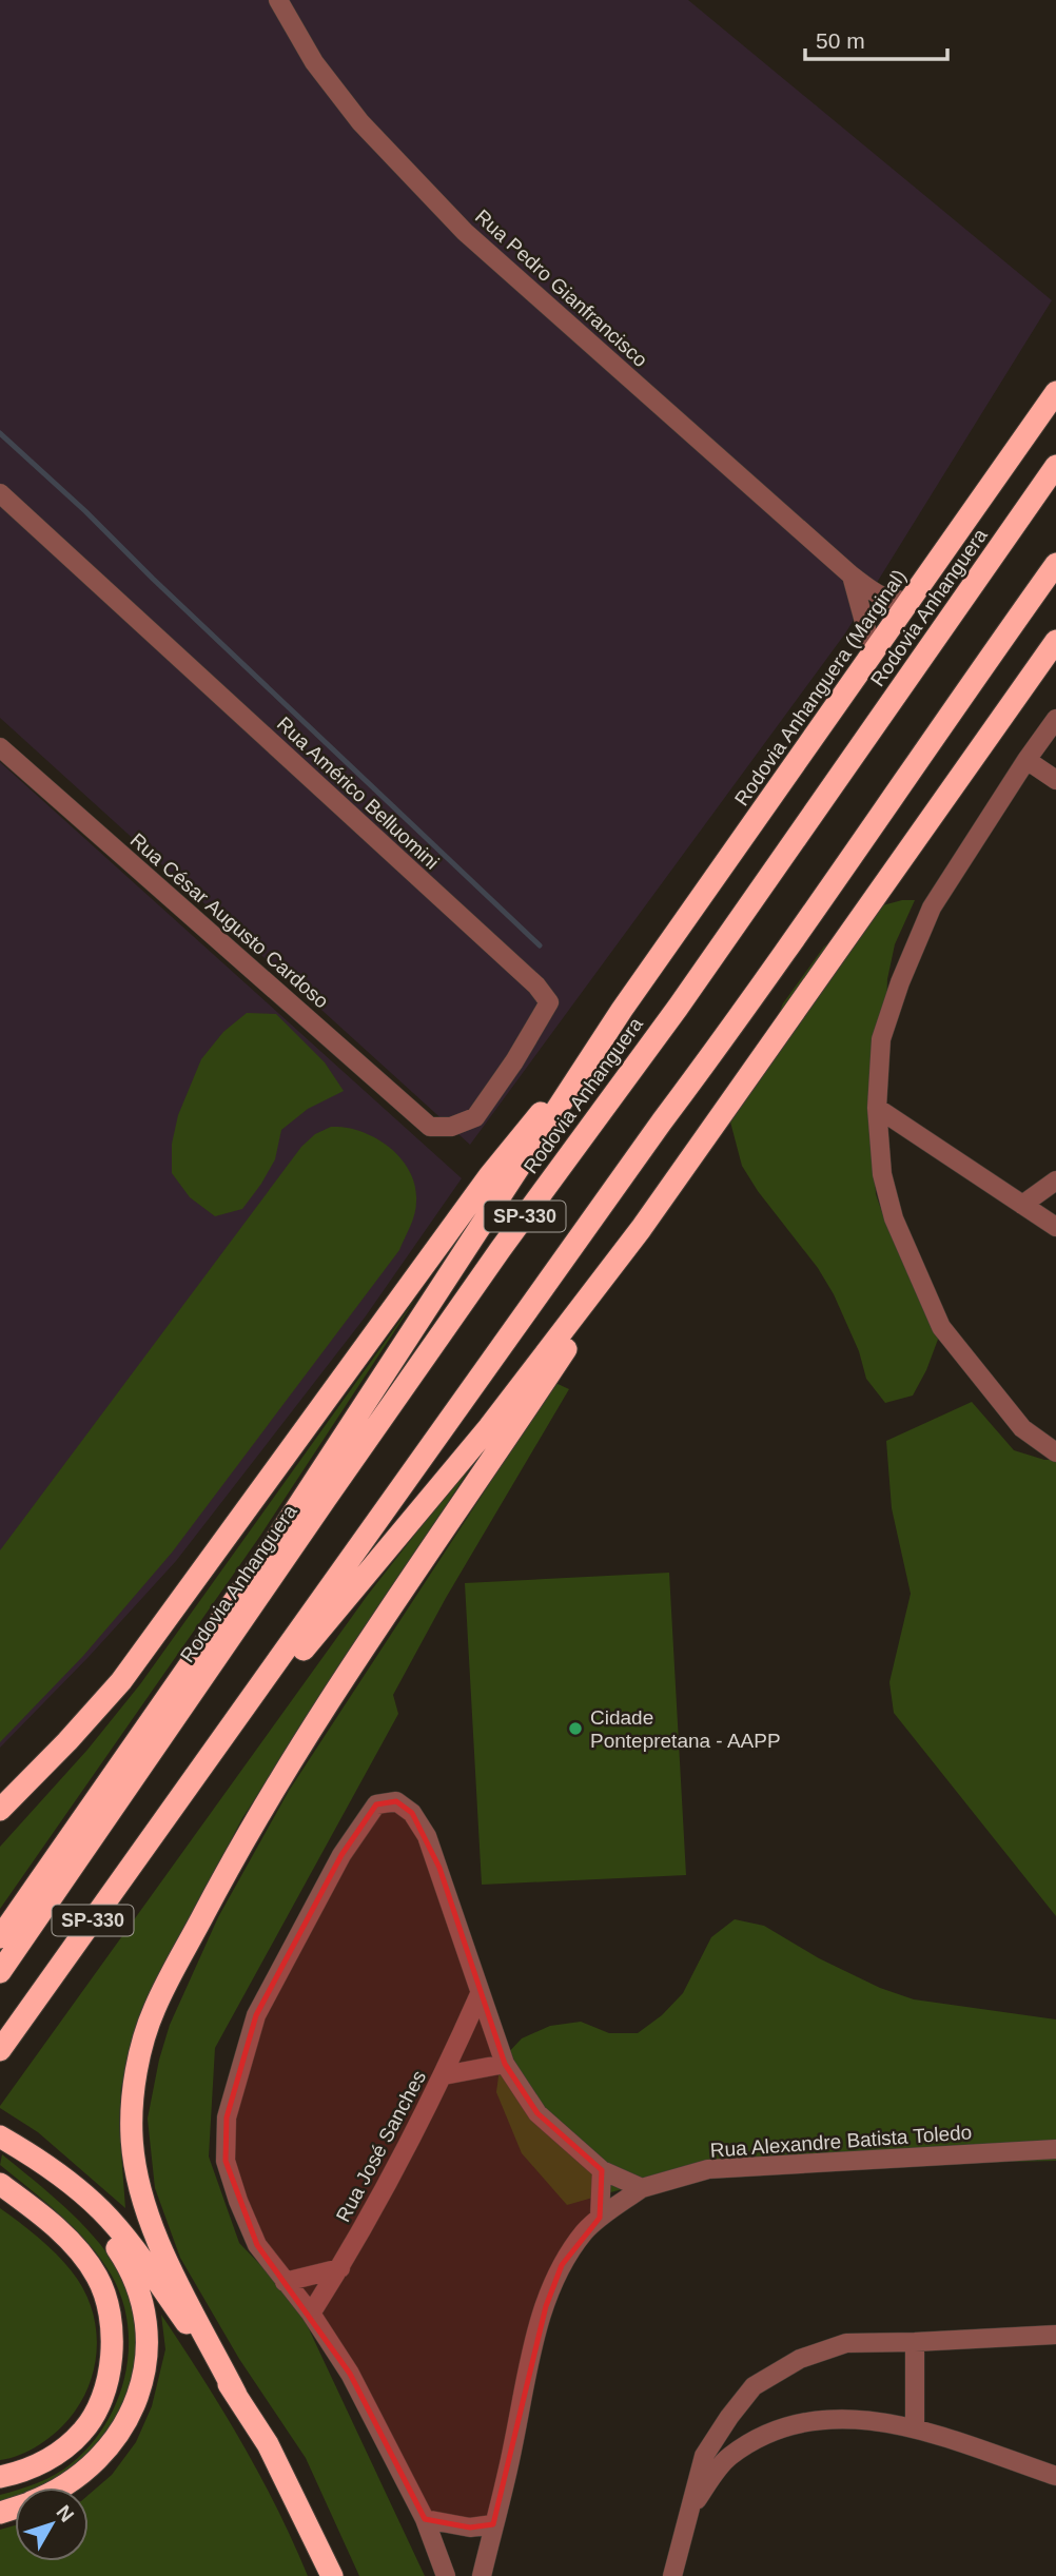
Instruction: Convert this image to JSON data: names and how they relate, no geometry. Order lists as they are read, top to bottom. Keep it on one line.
{"streets":{"highway":["Rodovia Anhanguera","Rodovia Anhanguera (Marginal)","SP-330"],"street":["Rua Pedro Gianfrancisco","Rua Américo Belluomini","Rua César Augusto Cardoso","Rua Alexandre Batista Toledo","Rua José Sanches"]},"crossings":[["Rua Pedro Gianfrancisco","Rodovia Anhanguera (Marginal)"],["Rua Américo Belluomini","Rua César Augusto Cardoso"]],"places":["Cidade Pontepretana - AAPP"],"scale_bar":"50 m","north":"top right"}
